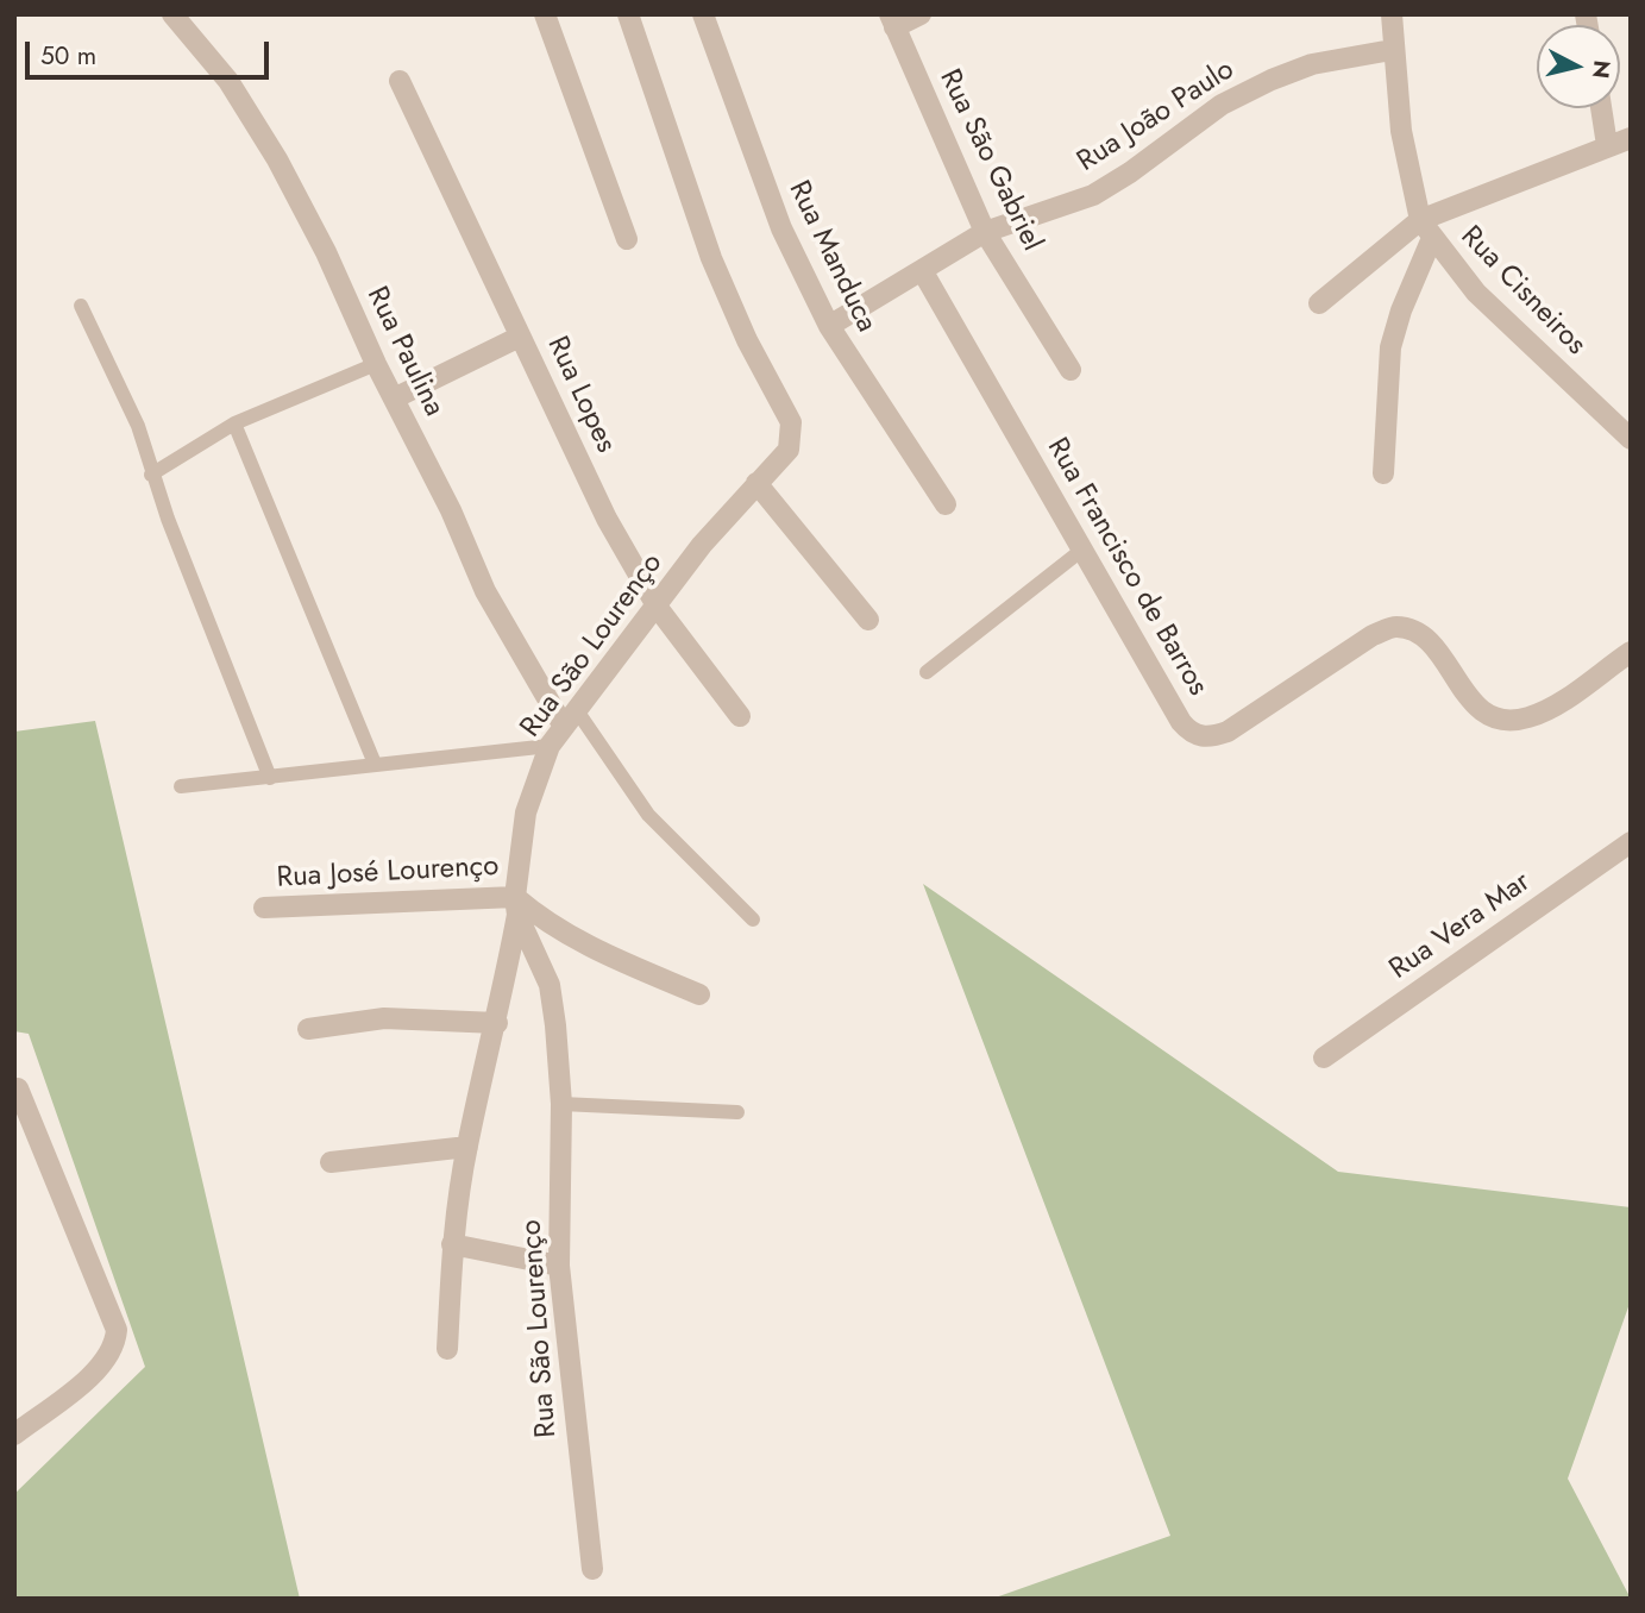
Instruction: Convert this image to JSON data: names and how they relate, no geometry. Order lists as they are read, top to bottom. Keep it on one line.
{"streets":{"street":["Rua João Paulo","Rua São Gabriel","Rua Manduca","Rua Cisneiros","Rua Paulina","Rua Lopes","Rua Francisco de Barros","Rua São Lourenço","Rua José Lourenço","Rua Vera Mar"]},"crossings":[["Rua João Paulo","Rua São Gabriel"],["Rua João Paulo","Rua Manduca"],["Rua João Paulo","Rua Cisneiros"],["Rua João Paulo","Rua Francisco de Barros"],["Rua Paulina","Rua São Lourenço"],["Rua Lopes","Rua São Lourenço"],["Rua São Lourenço","Rua José Lourenço"]],"scale_bar":"50 m","north":"right"}
